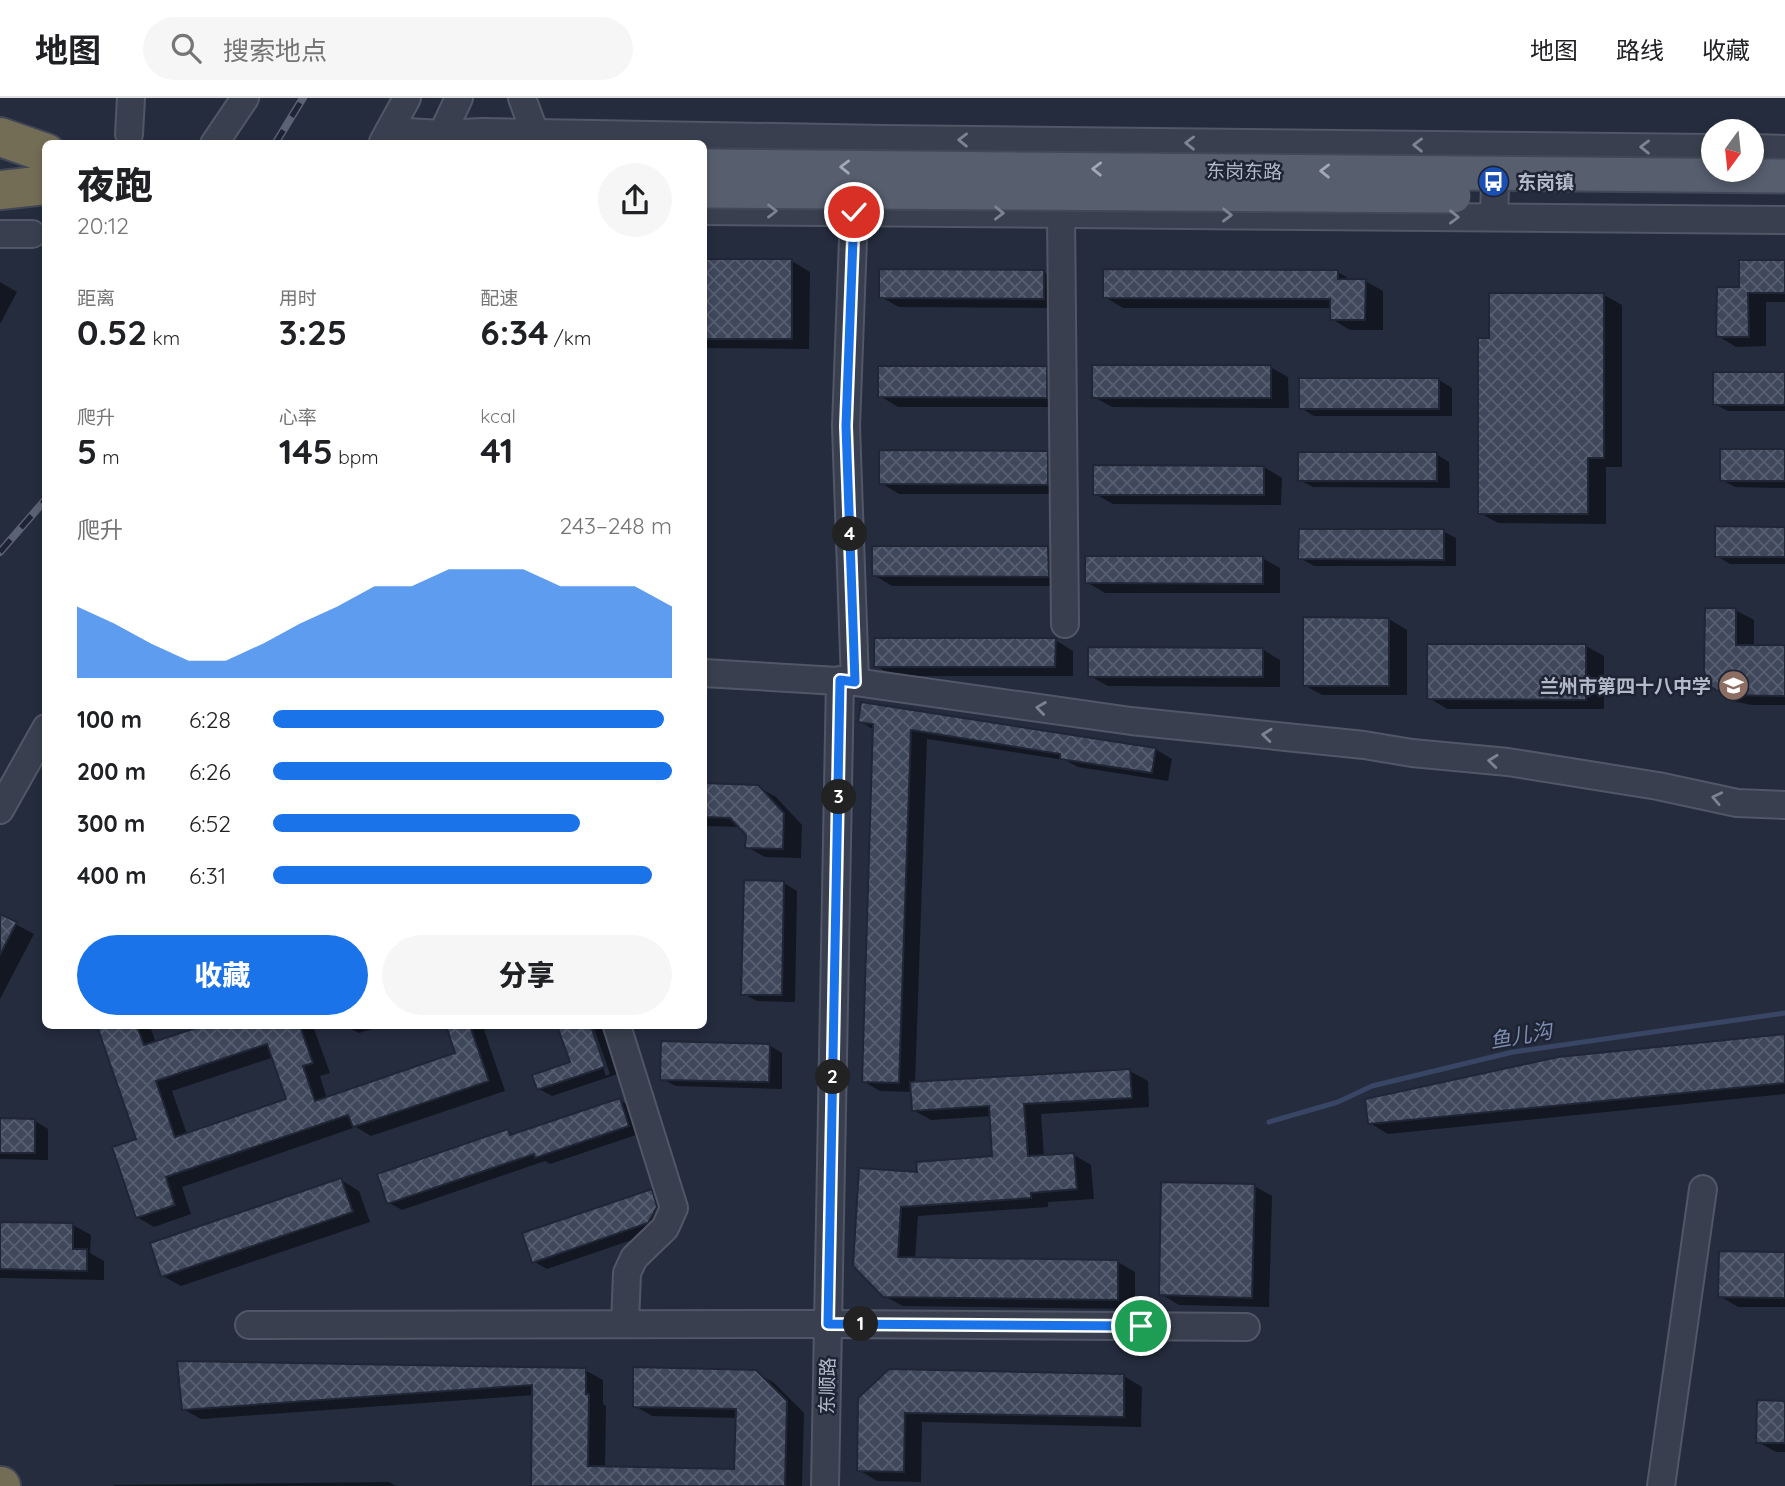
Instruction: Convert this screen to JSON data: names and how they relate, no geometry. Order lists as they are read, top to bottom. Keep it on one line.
{"streets":{"main road":["东岗东路"],"street":["东顺路"]},"water":["鱼儿沟"],"places":{"bus stop":["东岗镇"],"school or university":["兰州市第四十八中学"]},"north":"bottom","page":{"header":"地图","search":"搜索地点","nav":["地图","路线","收藏"],"heading":["夜跑","20:12"],"stats":[["距离","0.52 km"],["用时","3:25"],["配速","6:34 /km"],["爬升","5 m"],["心率","145 bpm"],["kcal","41"]],"chart":["爬升","243–248 m"],"pins":["4","3","2","1"],"list":[{"name":"100 m","note":"6:28"},{"name":"200 m","note":"6:26"},{"name":"300 m","note":"6:52"},{"name":"400 m","note":"6:31"}],"buttons":["收藏","分享"]}}
